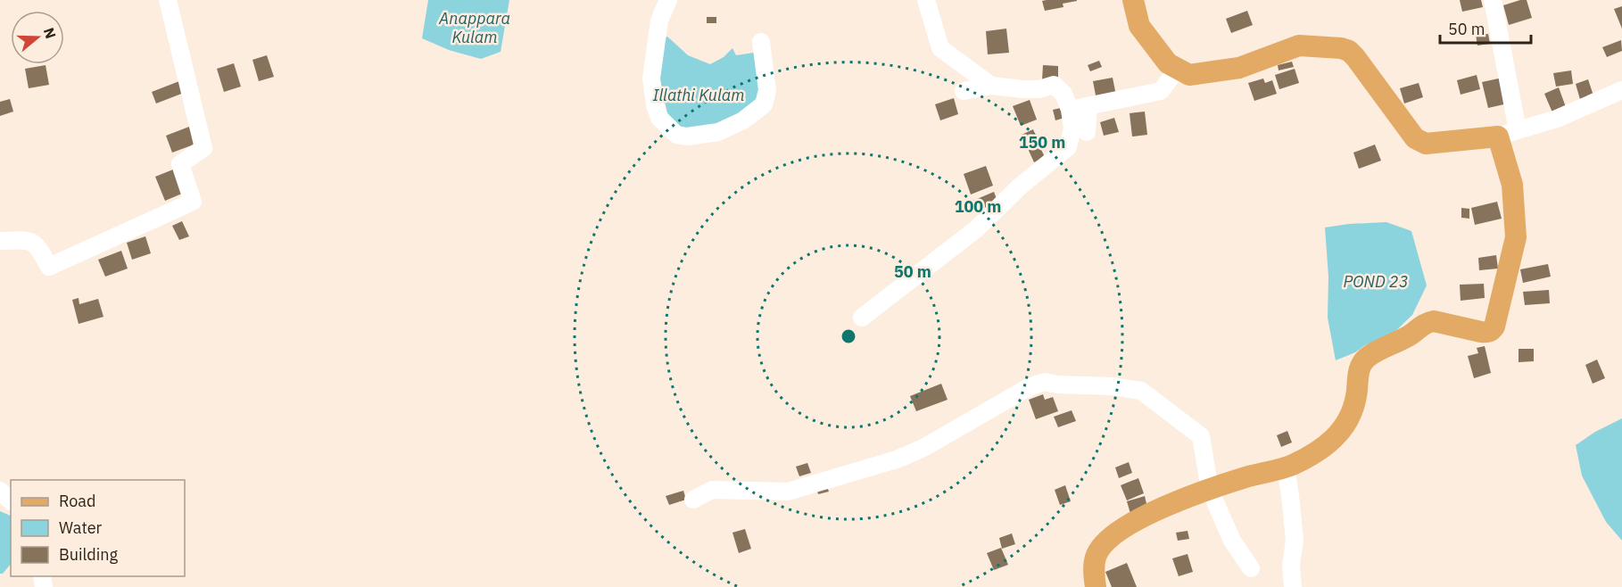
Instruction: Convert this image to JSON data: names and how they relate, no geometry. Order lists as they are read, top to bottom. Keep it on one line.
{"water":["Anappara Kulam","Illathi Kulam","POND 23"],"legend":["Road","Water","Building"],"scale_bar":"50 m","north":"right","rings":["150 m","100 m","50 m"]}
